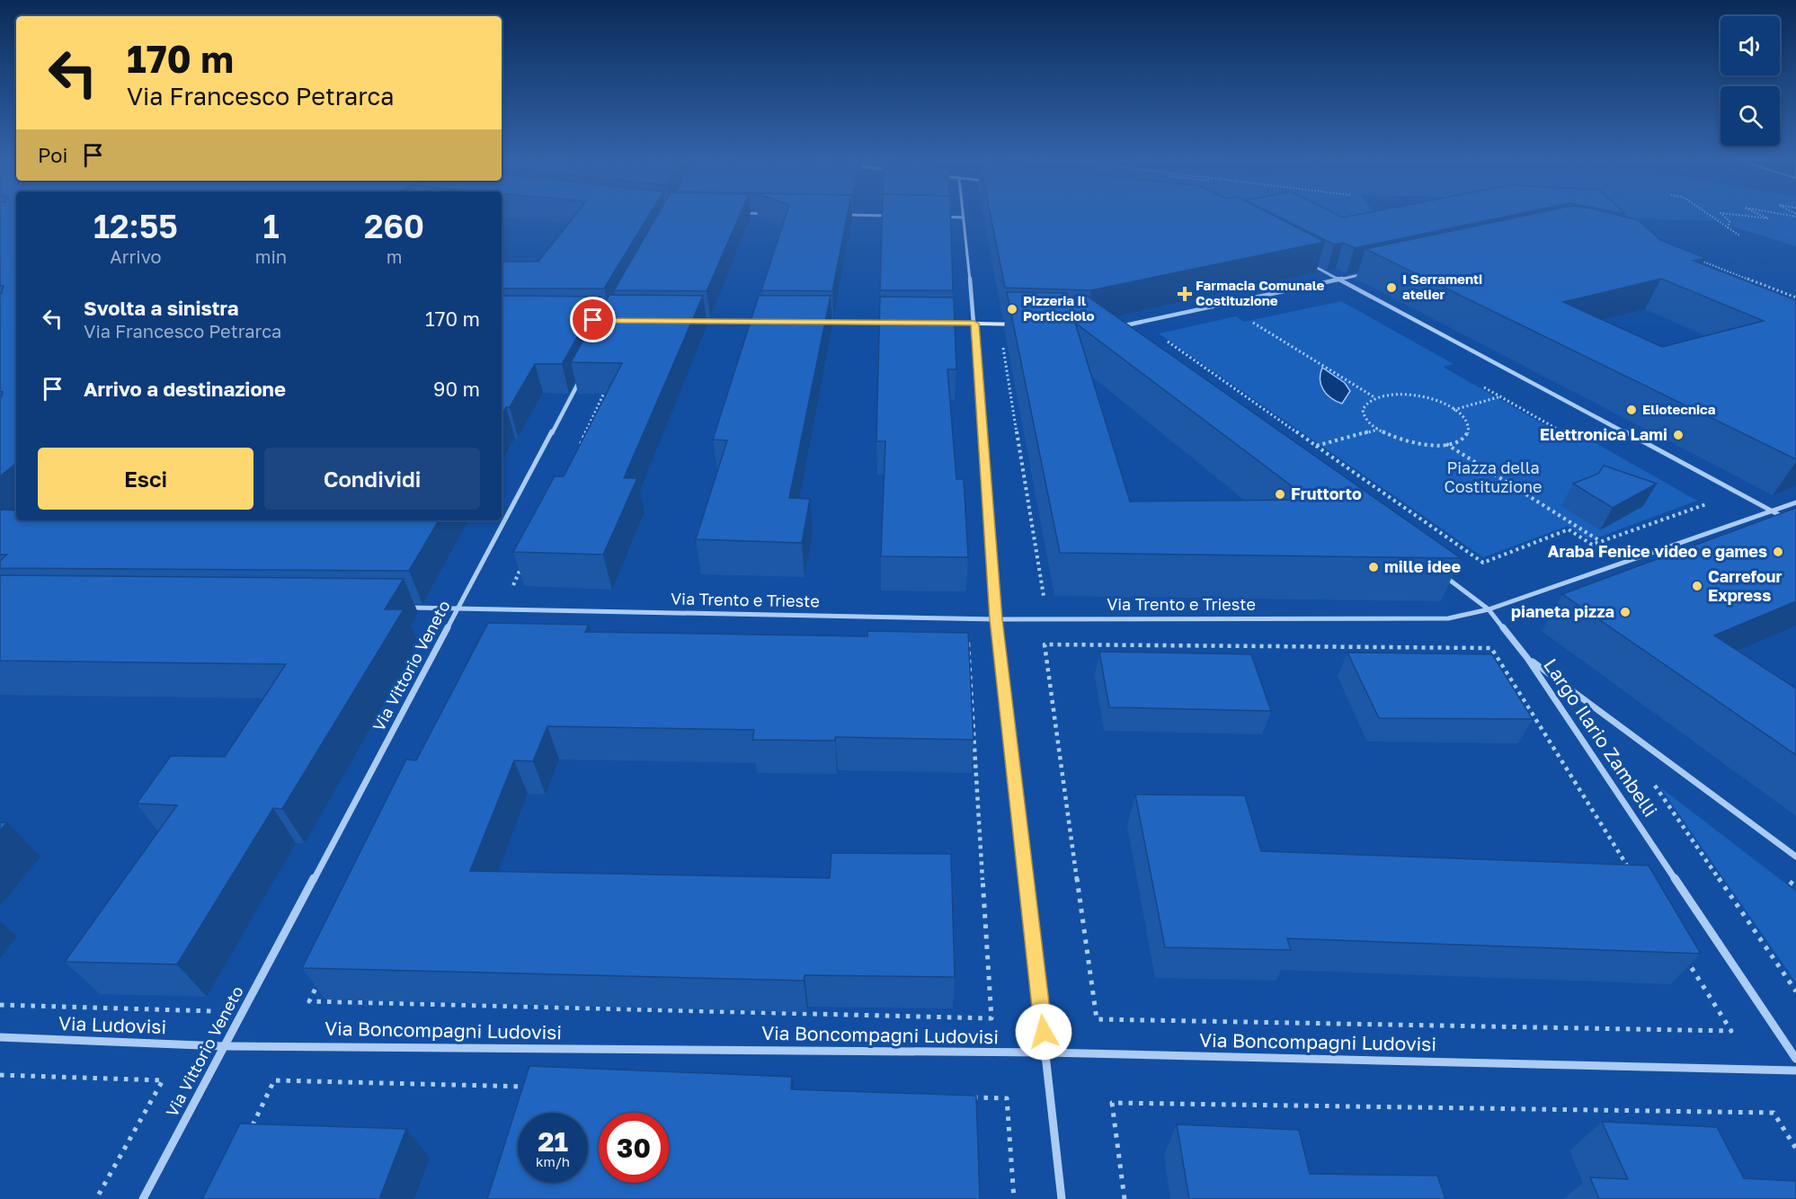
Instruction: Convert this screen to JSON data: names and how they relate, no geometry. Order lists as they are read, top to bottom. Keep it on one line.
{"streets":{"street":["Via Trento e Trieste","Via Vittorio Veneto","Largo Ilario Zambelli","Via Ludovisi","Via Boncompagni Ludovisi"]},"crossings":[["Via Trento e Trieste","Via Vittorio Veneto"],["Via Vittorio Veneto","Via Ludovisi"],["Via Vittorio Veneto","Via Boncompagni Ludovisi"],["Via Ludovisi","Via Boncompagni Ludovisi"]],"parks":["Piazza della Costituzione"],"places":{"other":["I Serramenti atelier","Pizzeria il Porticciolo","Eliotecnica","Elettronica Lami","Fruttorto","Araba Fenice video e games","mille idee","Carrefour Express","pianeta pizza"],"health":["Farmacia Comunale Costituzione"]},"page":{"turn":["170 m","Via Francesco Petrarca"],"then":"Poi","eta":["12:55","Arrivo","1","min","260","m"],"list":[{"name":"Svolta a sinistra","note":"Via Francesco Petrarca","value":"170 m"},{"name":"Arrivo a destinazione","value":"90 m"}],"buttons":["Esci","Condividi"],"speed":"21 km/h","limit":"30"}}
